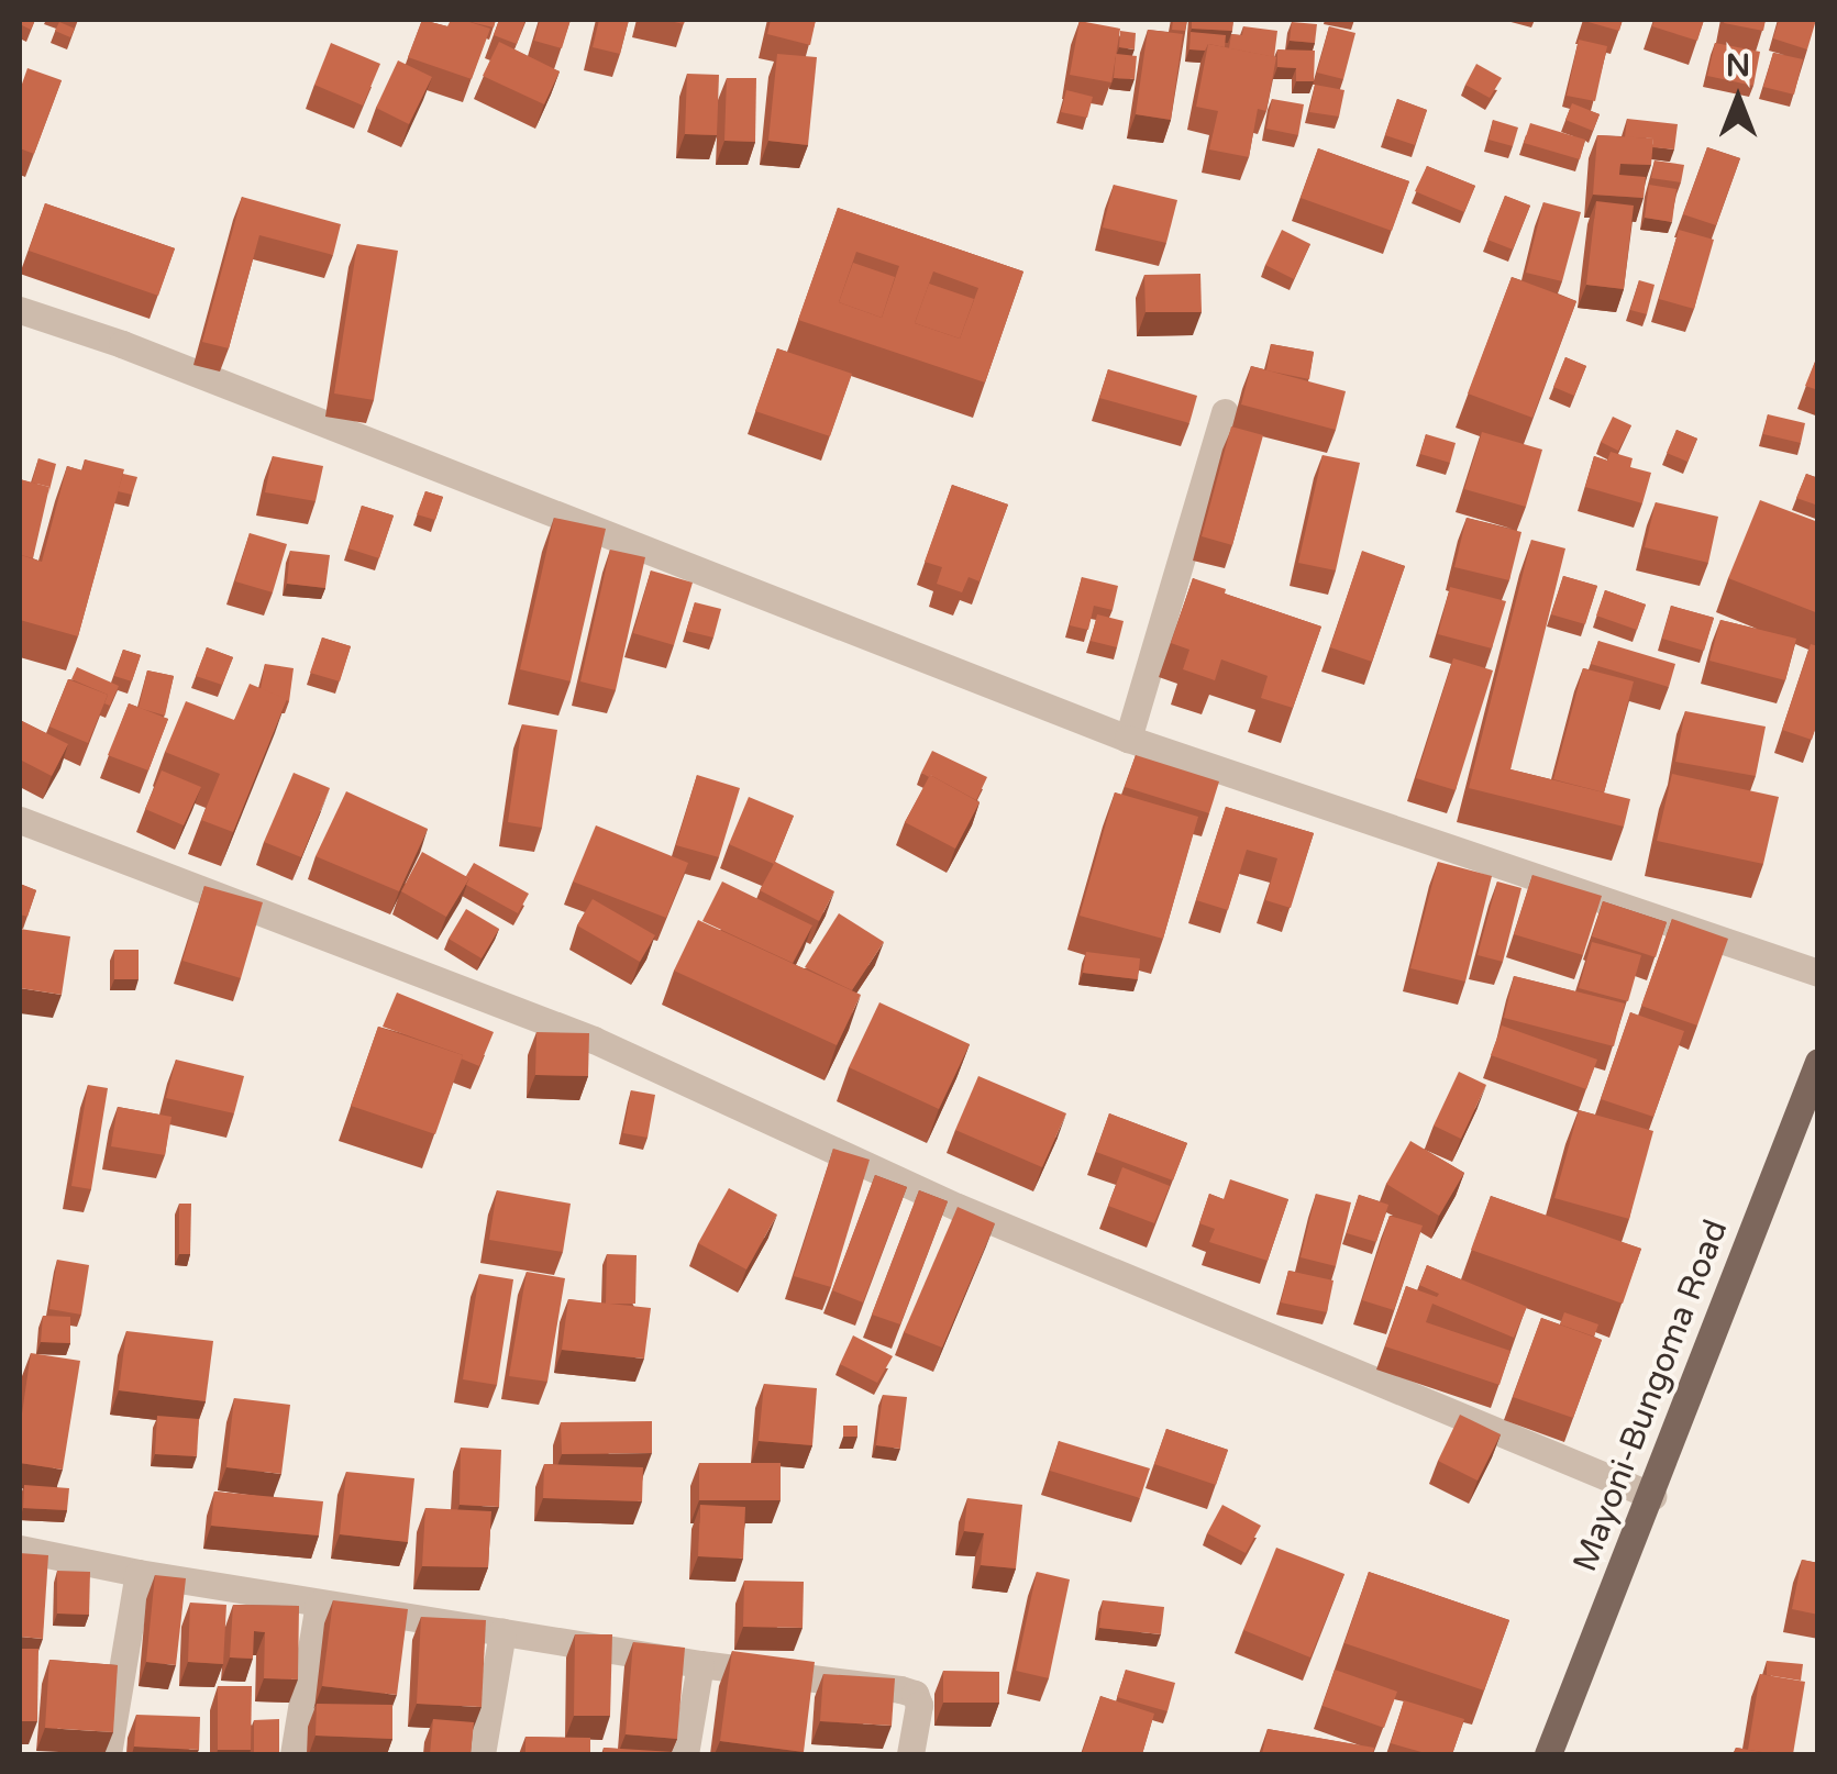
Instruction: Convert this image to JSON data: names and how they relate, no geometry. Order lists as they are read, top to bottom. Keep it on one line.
{"streets":{"main road":["Mayoni-Bungoma Road"]},"north":"top"}
